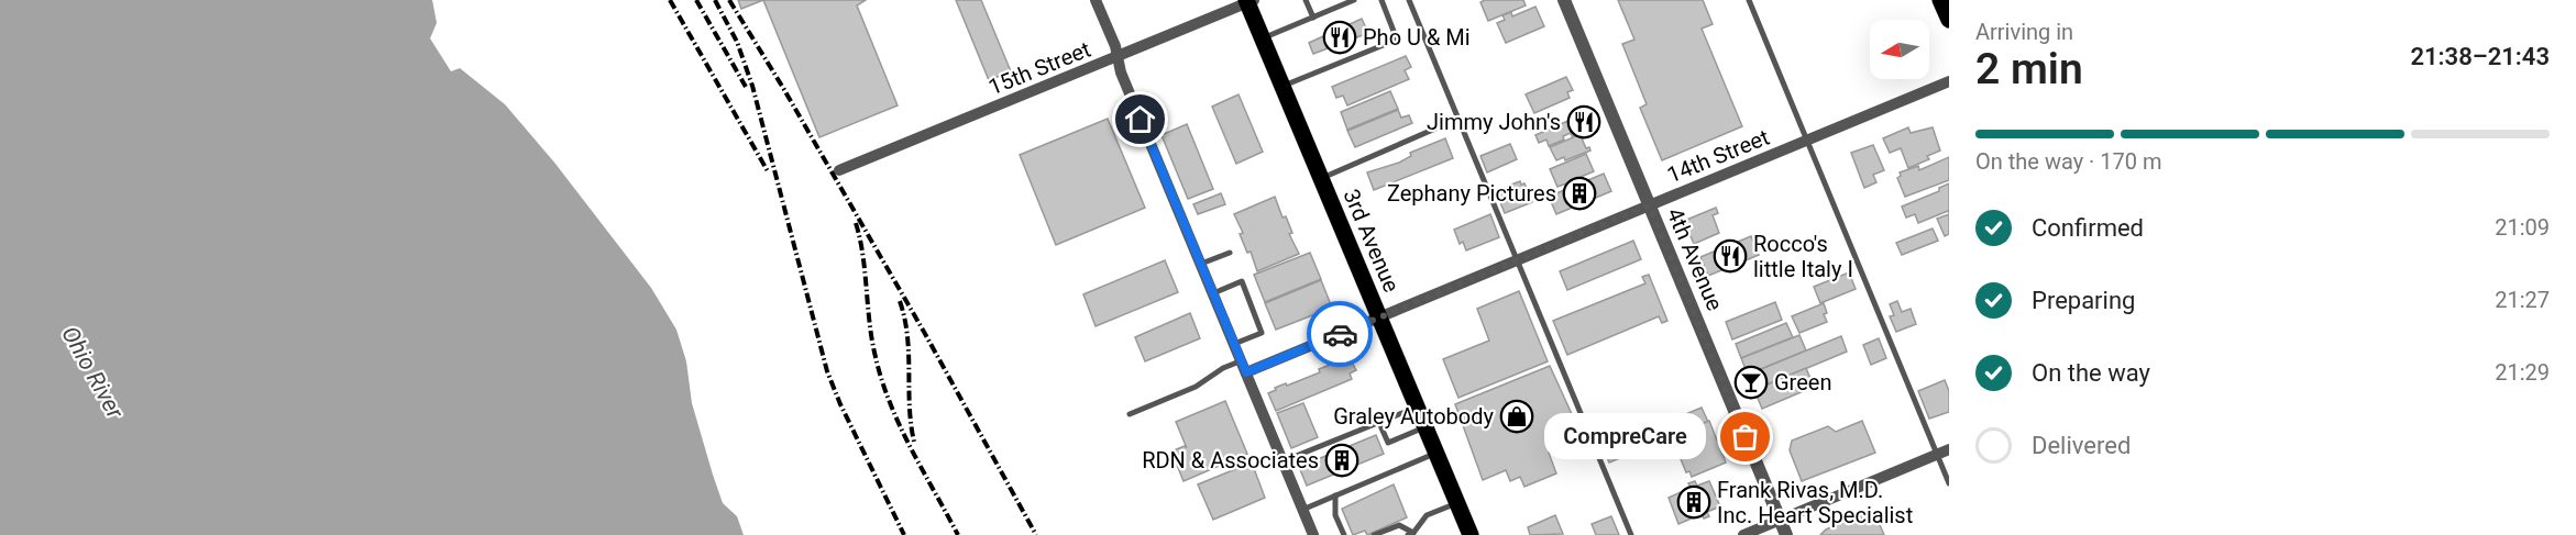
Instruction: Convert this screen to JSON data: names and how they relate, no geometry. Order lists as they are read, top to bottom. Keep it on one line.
{"streets":{"main road":["3rd Avenue"],"street":["15th Street","14th Street","4th Avenue"]},"crossings":[["15th Street","3rd Avenue"],["14th Street","3rd Avenue"],["14th Street","4th Avenue"]],"water":["Ohio River"],"places":{"restaurant":["Pho U & Mi","Jimmy John's","Rocco's little Italy I"],"building":["Zephany Pictures","RDN & Associates","Frank Rivas, M.D. Inc. Heart Specialist"],"bar":["Green"],"shop":["Graley Autobody"],"other":["CompreCare"]},"north":"left","page":{"heading":["2 min","Arriving in","21:38–21:43"],"bar":"On the way · 170 m","list":[["Confirmed","21:09"],["Preparing","21:27"],["On the way","21:29"],"Delivered"],"bubble":"CompreCare"}}
